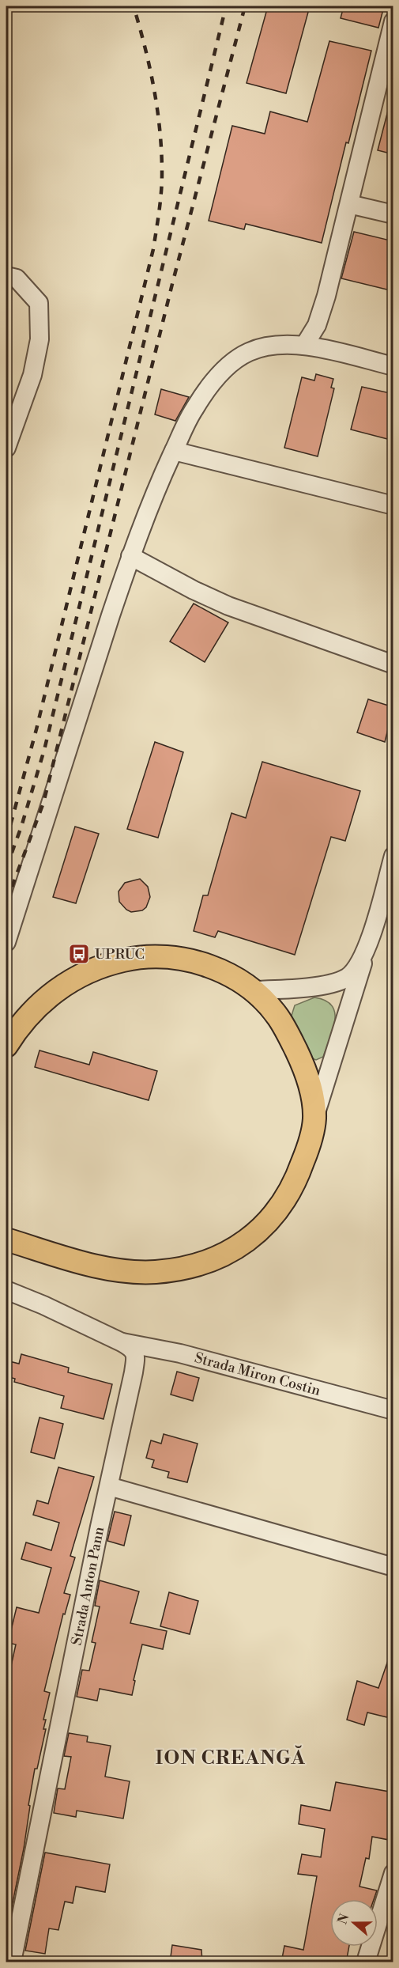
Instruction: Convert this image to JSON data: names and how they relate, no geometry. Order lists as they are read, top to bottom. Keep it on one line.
{"streets":{"street":["Strada Miron Costin","Strada Anton Pann"]},"crossings":[["Strada Miron Costin","Strada Anton Pann"]],"districts":["ION CREANGĂ"],"places":{"bus stop":["UPRUC"]},"north":"left"}
